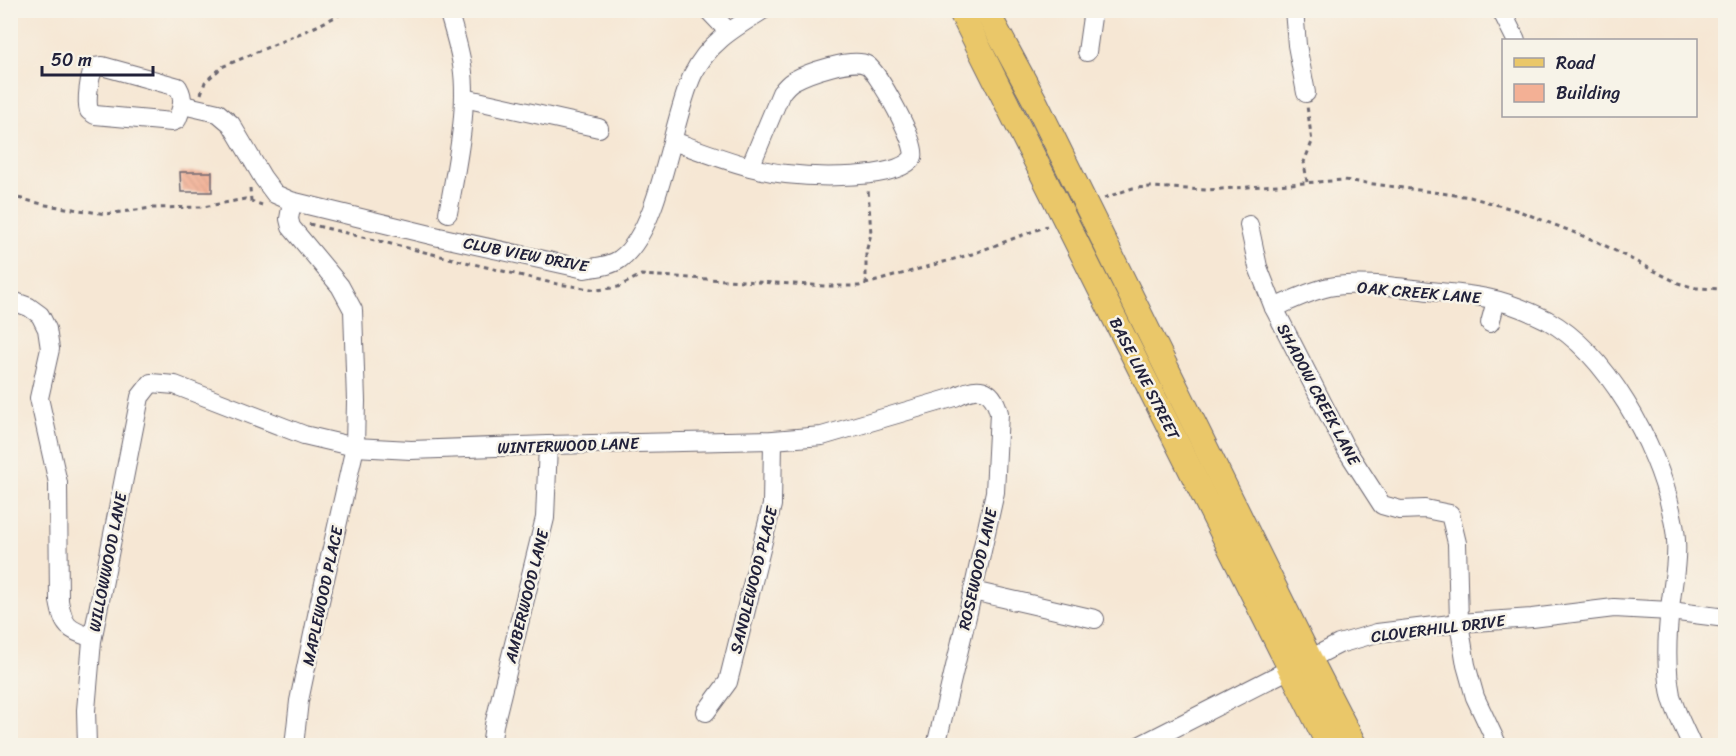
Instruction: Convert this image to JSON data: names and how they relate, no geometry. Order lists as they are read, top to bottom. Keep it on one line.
{"streets":{"main road":["BASE LINE STREET"],"street":["CLUB VIEW DRIVE","OAK CREEK LANE","SHADOW CREEK LANE","WINTERWOOD LANE","WILLOWWOOD LANE","ROSEWOOD LANE","SANDLEWOOD PLACE","MAPLEWOOD PLACE","AMBERWOOD LANE","CLOVERHILL DRIVE"]},"crossings":[["CLUB VIEW DRIVE","MAPLEWOOD PLACE"],["OAK CREEK LANE","SHADOW CREEK LANE"],["OAK CREEK LANE","CLOVERHILL DRIVE"],["BASE LINE STREET","CLOVERHILL DRIVE"],["SHADOW CREEK LANE","CLOVERHILL DRIVE"],["WINTERWOOD LANE","WILLOWWOOD LANE"],["WINTERWOOD LANE","ROSEWOOD LANE"],["WINTERWOOD LANE","SANDLEWOOD PLACE"],["WINTERWOOD LANE","MAPLEWOOD PLACE"],["WINTERWOOD LANE","AMBERWOOD LANE"]],"legend":["Road","Building"],"scale_bar":"50 m"}
